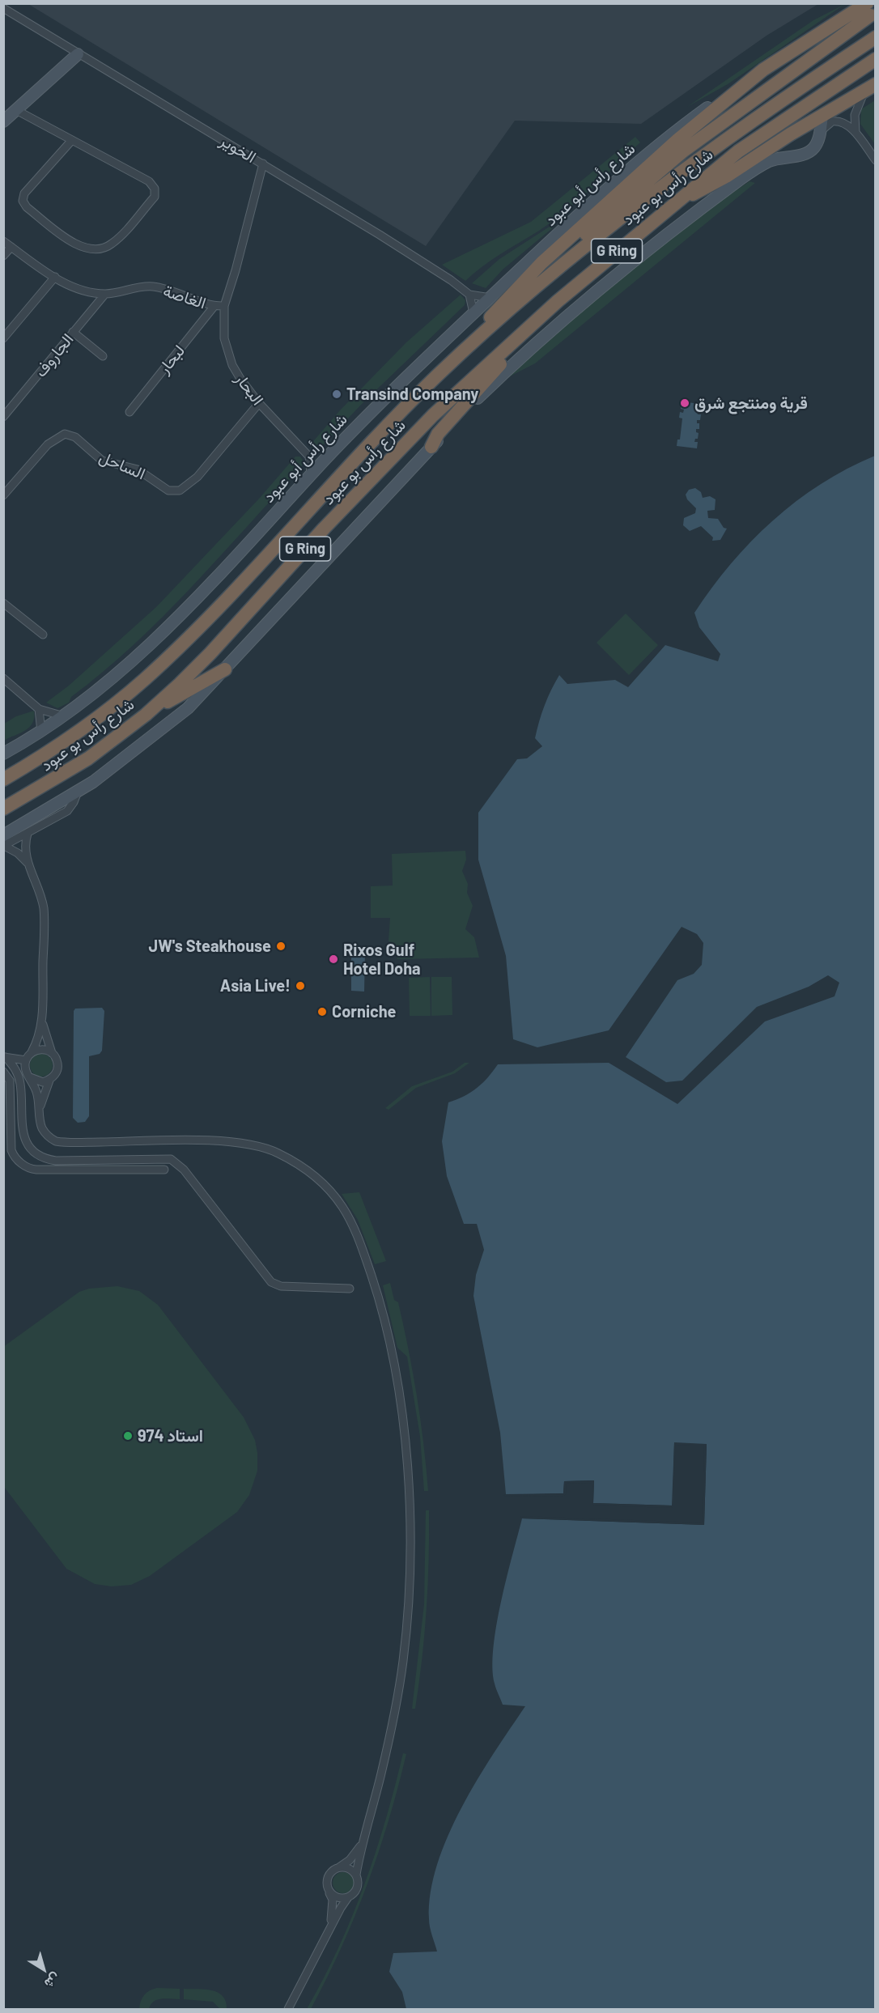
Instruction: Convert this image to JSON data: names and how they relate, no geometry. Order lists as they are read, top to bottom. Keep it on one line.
{"streets":{"highway":["شارع رأس بو عبود","G Ring"],"street":["الخوير","شارع رأس أبو عبود","الغاصة","الجاروف","لبحار","البحار","الساحل"]},"crossings":[["الخوير","شارع رأس أبو عبود"],["الخوير","الغاصة"],["الغاصة","الجاروف"],["الغاصة","لبحار"],["الغاصة","البحار"],["البحار","الساحل"]],"places":["Transind Company","قرية ومنتجع شرق","JW's Steakhouse","Rixos Gulf Hotel Doha","Asia Live!","Corniche","استاد 974"],"north":"bottom right"}
